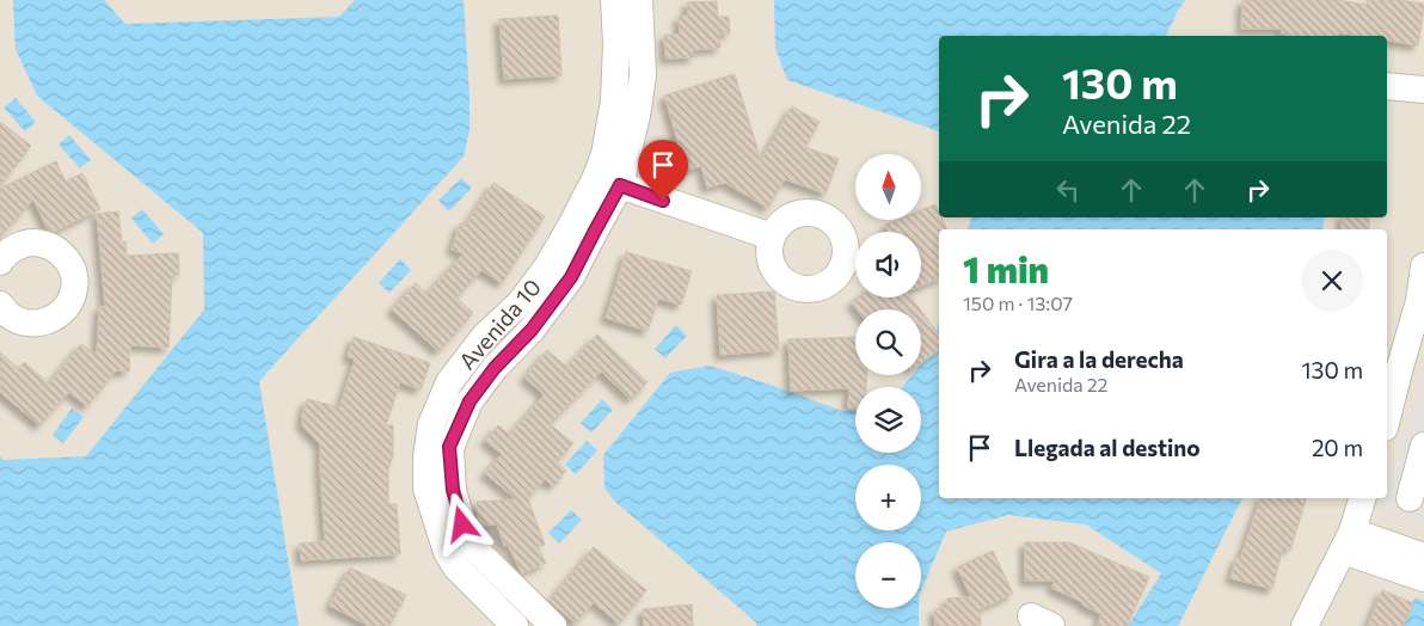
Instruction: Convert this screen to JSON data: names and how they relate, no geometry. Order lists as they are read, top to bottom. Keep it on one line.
{"streets":{"street":["Avenida 10"]},"north":"top","page":{"turn":["130 m","Avenida 22"],"map_buttons":["+","−"],"heading":["1 min","150 m · 13:07"],"list":[{"name":"Gira a la derecha","note":"Avenida 22","value":"130 m"},{"name":"Llegada al destino","value":"20 m"}]}}
